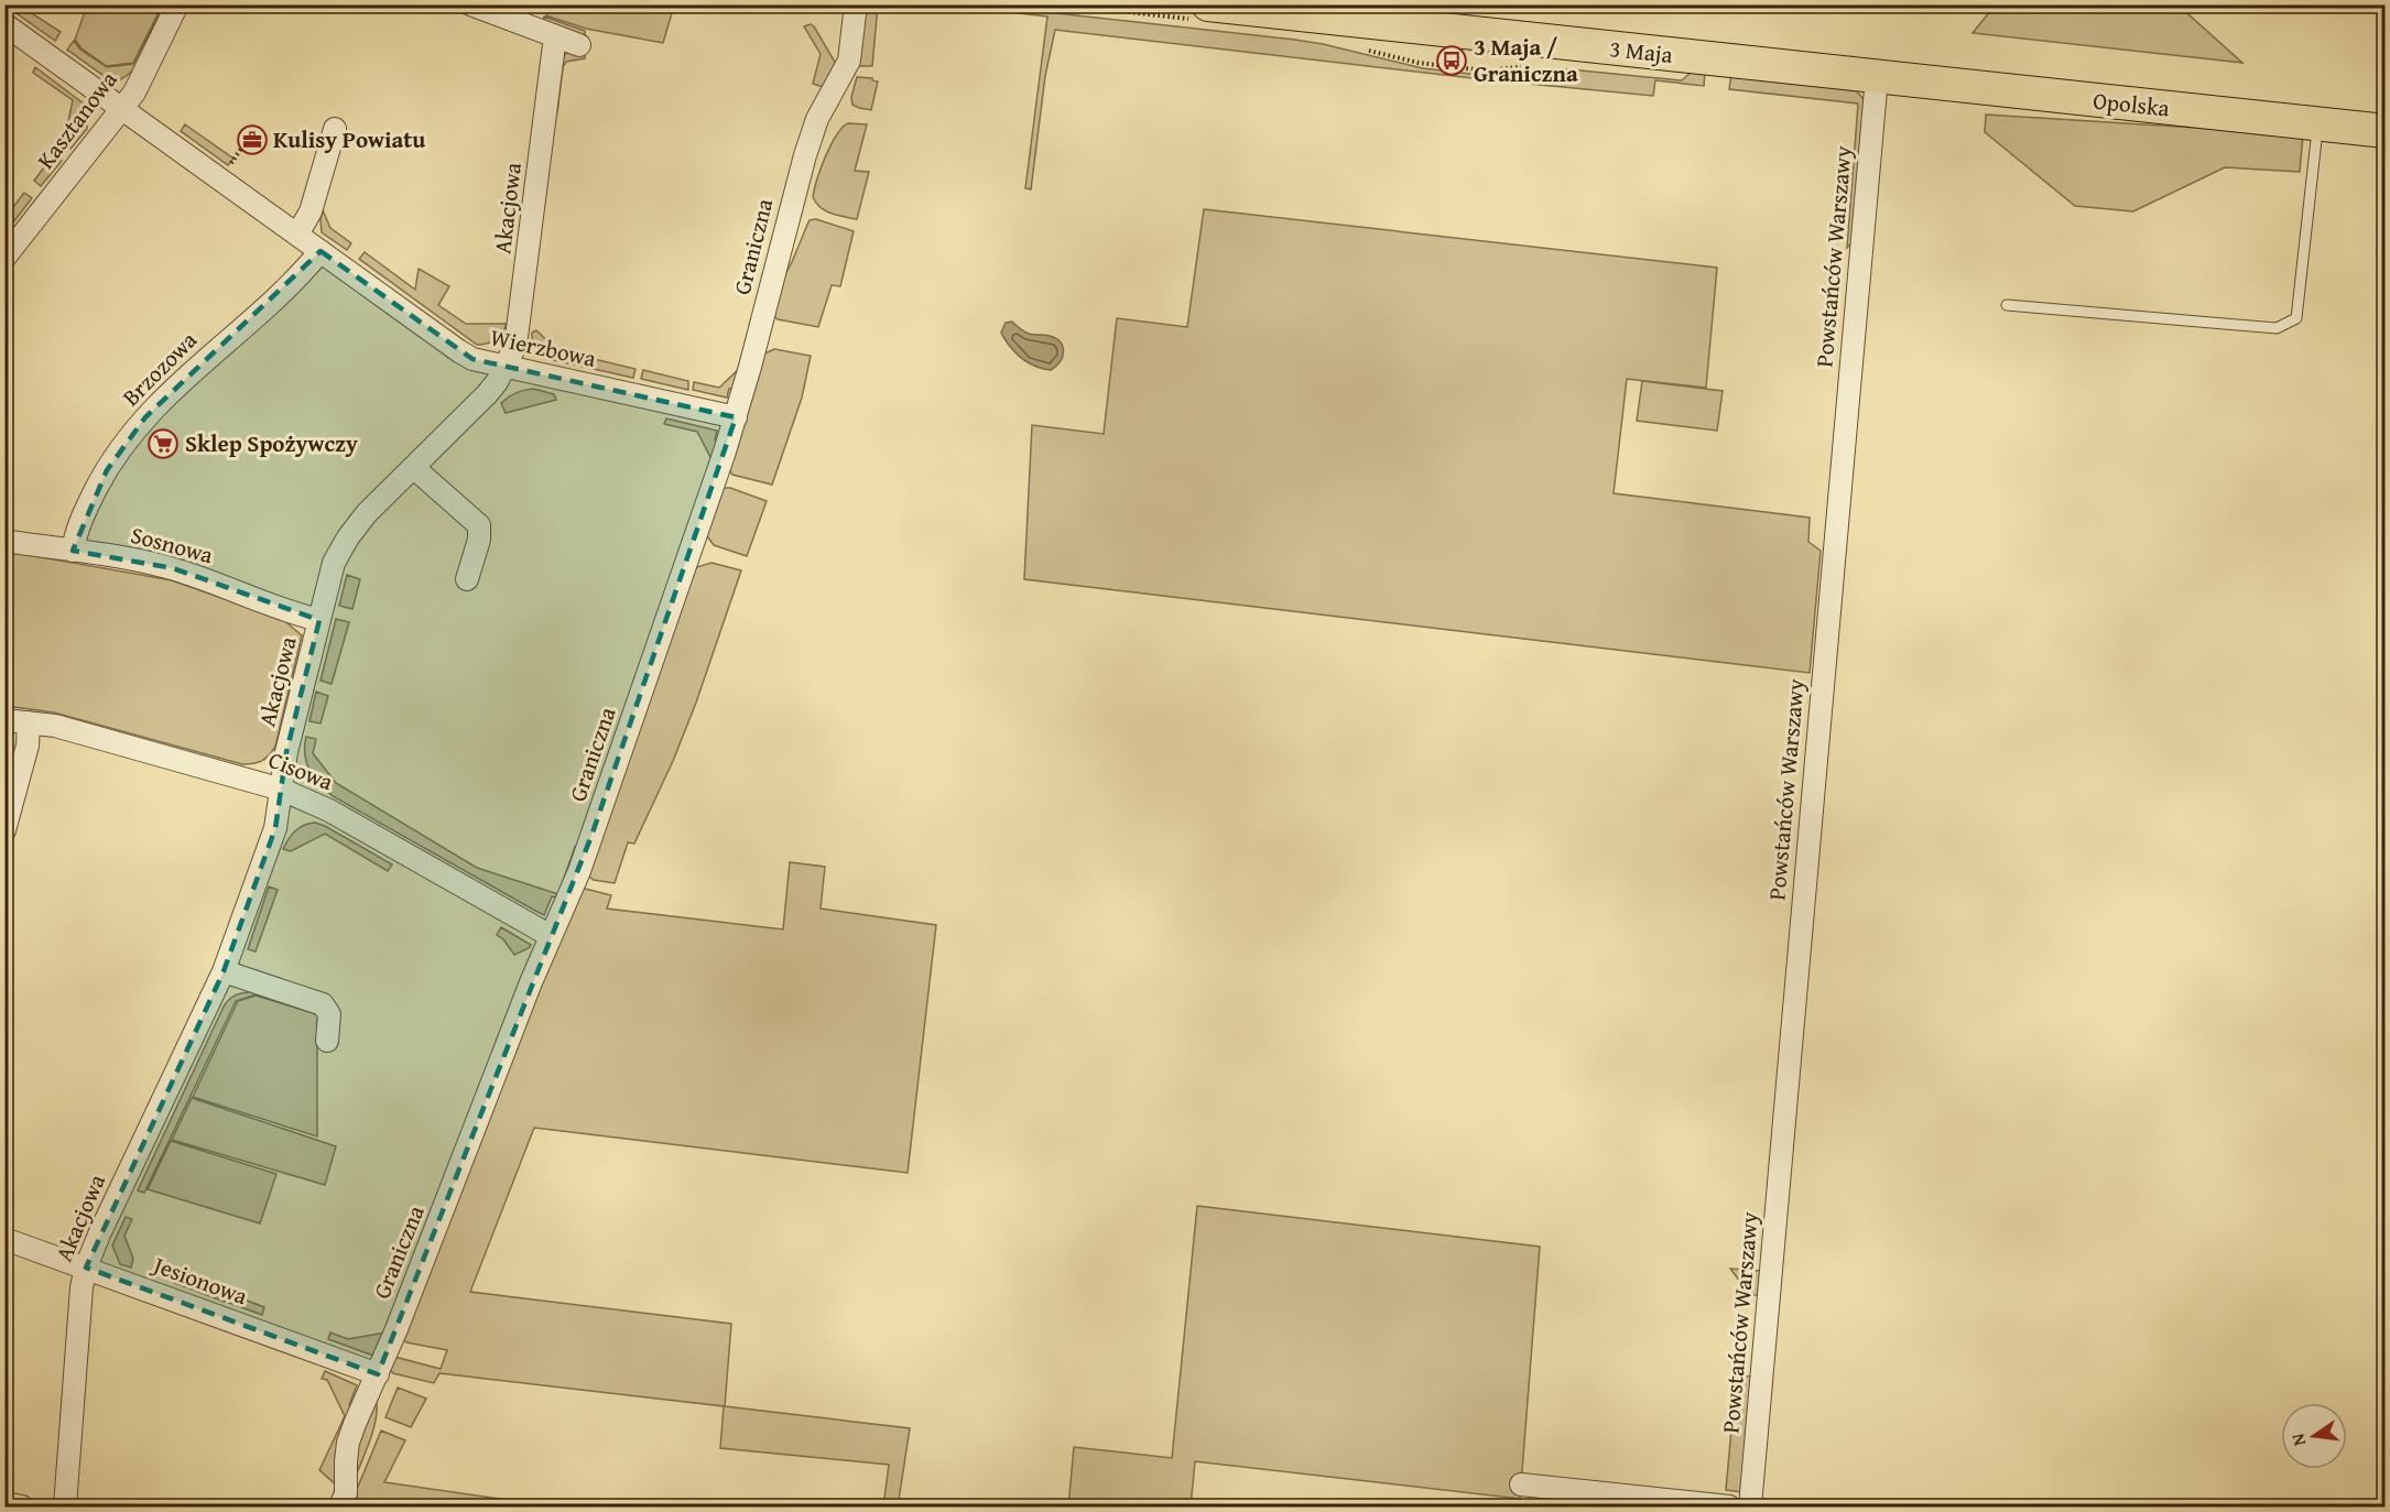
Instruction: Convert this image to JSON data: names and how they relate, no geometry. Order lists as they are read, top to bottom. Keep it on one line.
{"streets":{"main road":["3 Maja","Opolska"],"street":["Kasztanowa","Akacjowa","Graniczna","Powstańców Warszawy","Wierzbowa","Brzozowa","Sosnowa","Cisowa","Jesionowa"]},"crossings":[["3 Maja","Opolska"],["3 Maja","Powstańców Warszawy"],["Opolska","Powstańców Warszawy"],["Kasztanowa","Wierzbowa"],["Akacjowa","Wierzbowa"],["Akacjowa","Sosnowa"],["Akacjowa","Cisowa"],["Akacjowa","Jesionowa"],["Graniczna","Wierzbowa"],["Graniczna","Cisowa"],["Graniczna","Jesionowa"],["Wierzbowa","Brzozowa"],["Brzozowa","Sosnowa"]],"places":{"bus stop":["3 Maja / Graniczna"],"office":["Kulisy Powiatu"],"supermarket":["Sklep Spożywczy"]},"north":"left"}
